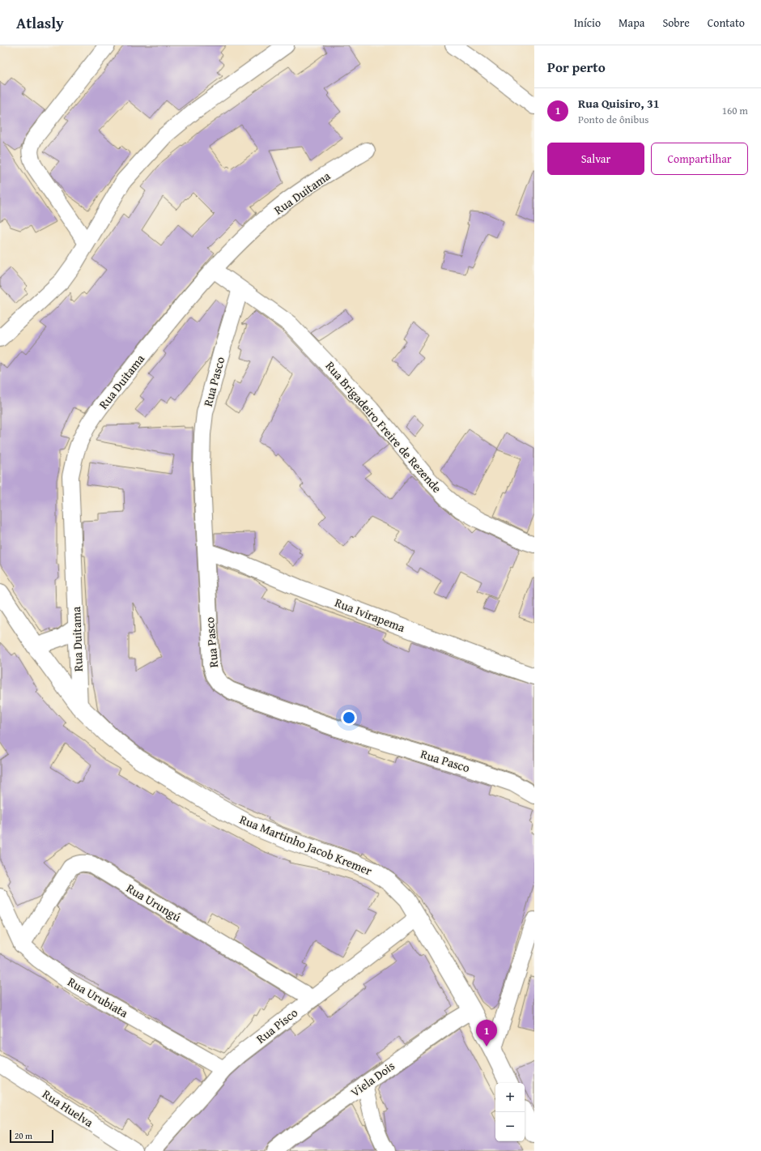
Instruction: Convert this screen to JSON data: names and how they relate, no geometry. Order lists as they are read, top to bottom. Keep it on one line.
{"streets":{"street":["Rua Duitama","Rua Pasco","Rua Brigadeiro Freire de Rezende","Rua Ivirapema","Rua Martinho Jacob Kremer","Rua Urungú","Rua Urubiata","Rua Pisco","Viela Dois","Rua Huelva"]},"crossings":[["Rua Duitama","Rua Brigadeiro Freire de Rezende"],["Rua Duitama","Rua Martinho Jacob Kremer"],["Rua Pasco","Rua Brigadeiro Freire de Rezende"],["Rua Pasco","Rua Ivirapema"],["Rua Martinho Jacob Kremer","Rua Pisco"],["Rua Martinho Jacob Kremer","Viela Dois"],["Rua Urungú","Rua Urubiata"],["Rua Urungú","Rua Pisco"],["Rua Urubiata","Rua Pisco"]],"scale_bar":"20 m","page":{"header":"Atlasly","nav":["Início","Mapa","Sobre","Contato"],"heading":"Por perto","list":[{"mark":"1","name":"Rua Quisiro, 31","note":"Ponto de ônibus","value":"160 m"}],"buttons":["Salvar","Compartilhar"],"pins":"1","map_buttons":["+","−"],"scale":"20 m"}}
